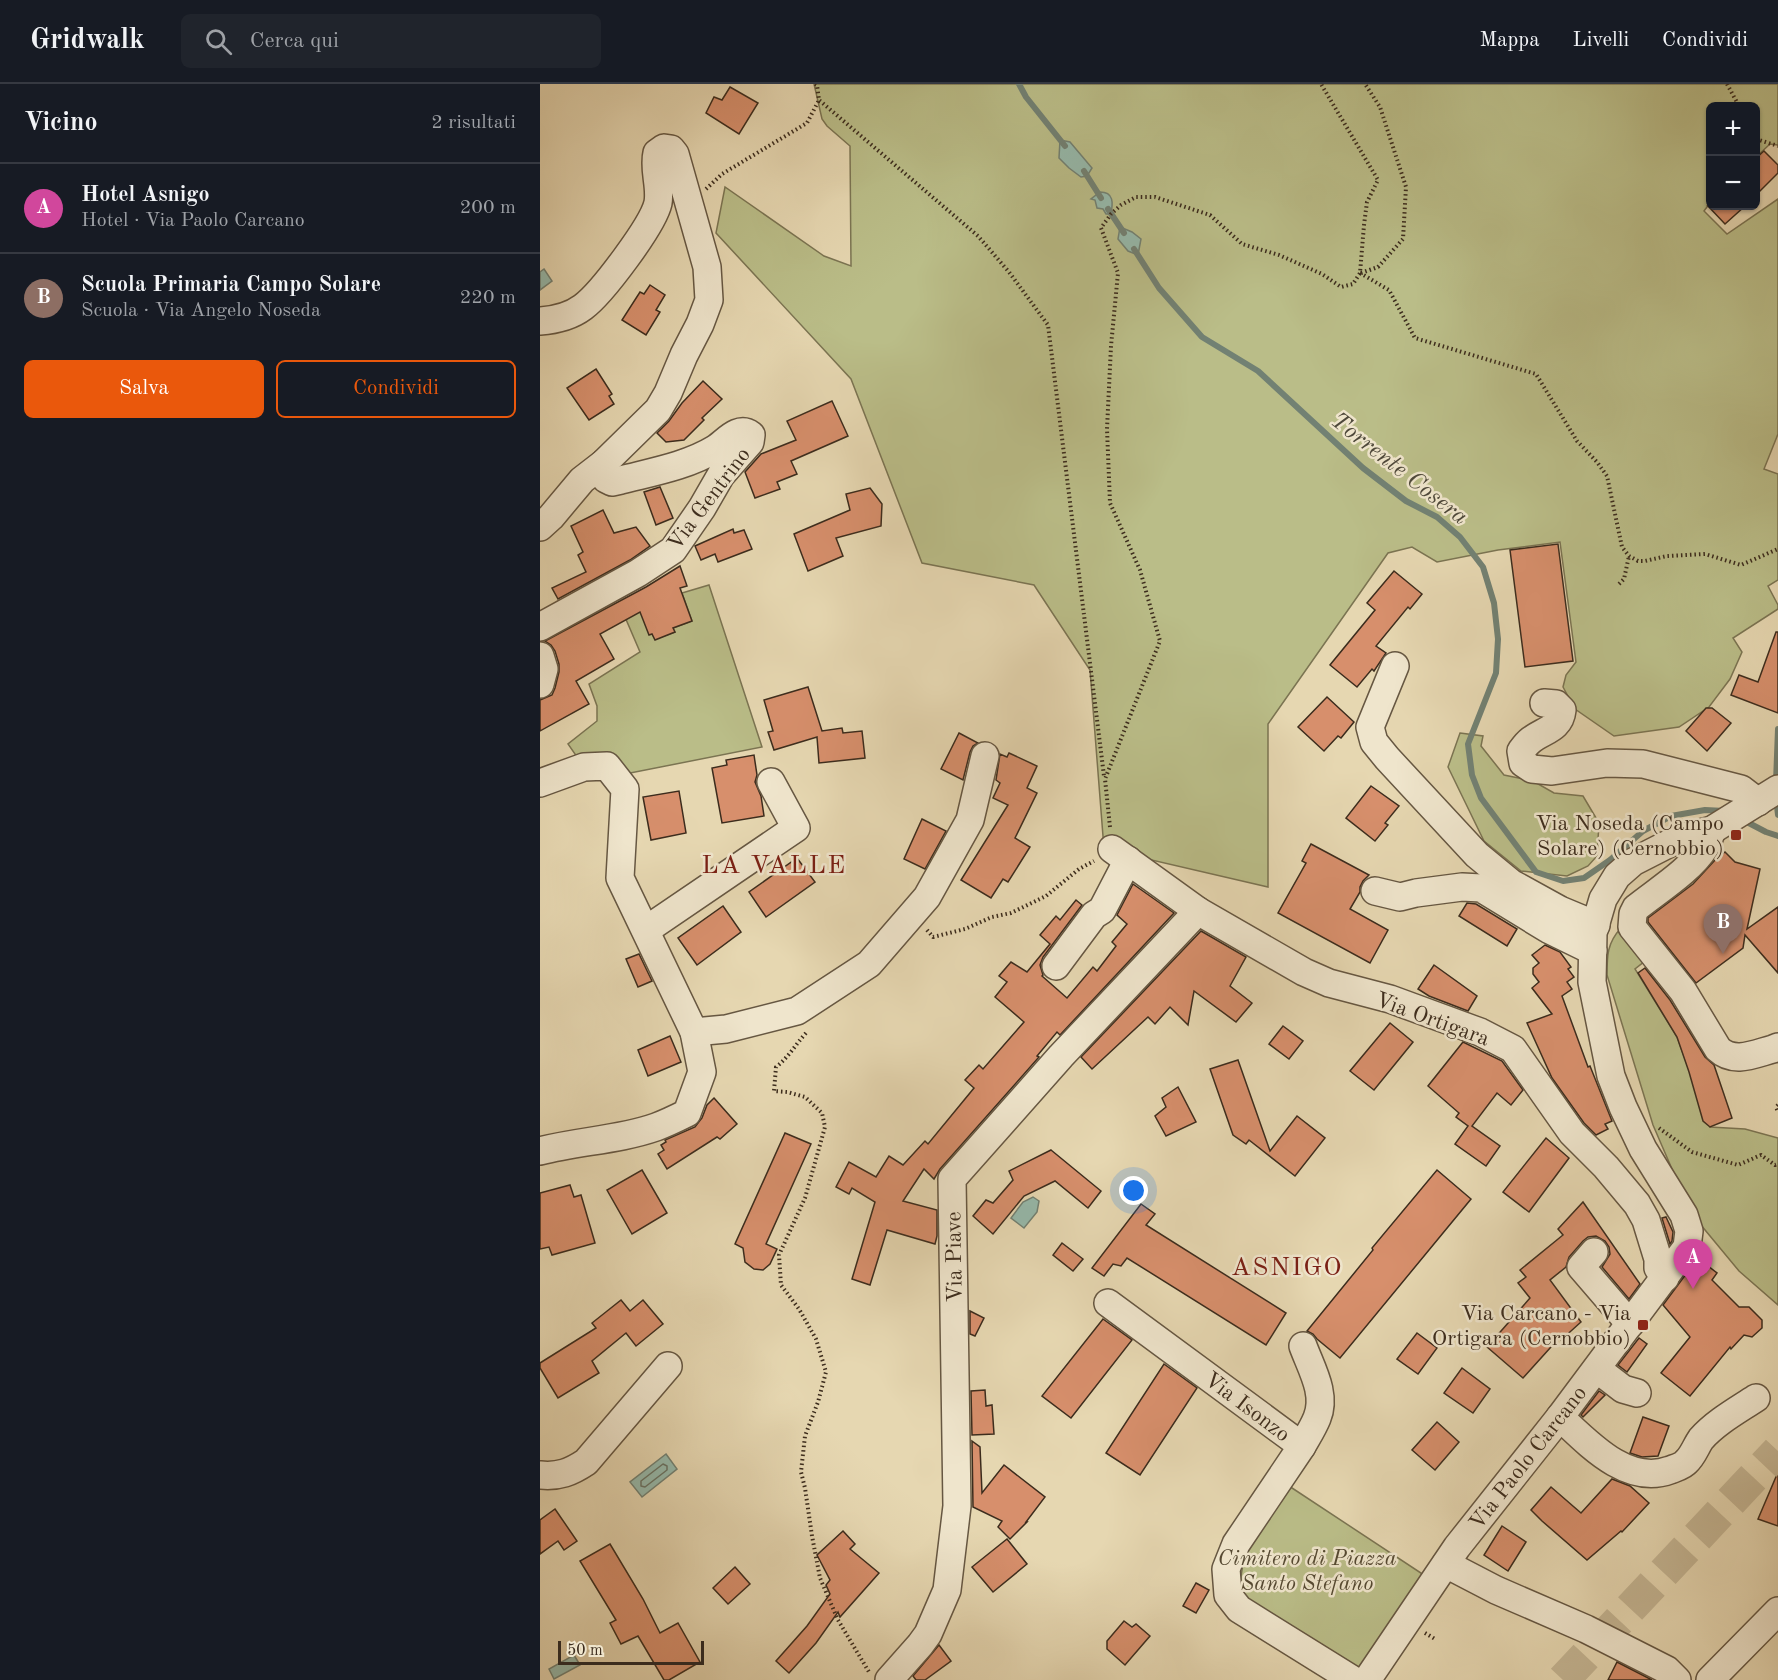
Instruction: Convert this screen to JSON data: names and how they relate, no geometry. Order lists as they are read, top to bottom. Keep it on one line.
{"streets":{"street":["Via Gentrino","Via Ortigara","Via Piave","Via Isonzo","Via Paolo Carcano"]},"crossings":[["Via Ortigara","Via Piave"],["Via Ortigara","Via Paolo Carcano"]],"districts":["LA VALLE","ASNIGO"],"water":["Torrente Cosera"],"parks":["Cimitero di Piazza Santo Stefano"],"places":{"transit":["Via Noseda (Campo Solare) (Cernobbio)","Via Carcano - Via Ortigara (Cernobbio)"]},"scale_bar":"50 m","page":{"header":"Gridwalk","search":"Cerca qui","nav":["Mappa","Livelli","Condividi"],"heading":["Vicino","2 risultati"],"map_buttons":["+","−"],"list":[{"mark":"A","name":"Hotel Asnigo","note":"Hotel · Via Paolo Carcano","value":"200 m"},{"mark":"B","name":"Scuola Primaria Campo Solare","note":"Scuola · Via Angelo Noseda","value":"220 m"}],"buttons":["Salva","Condividi"],"pins":["B","A"],"scale":"50 m"}}
